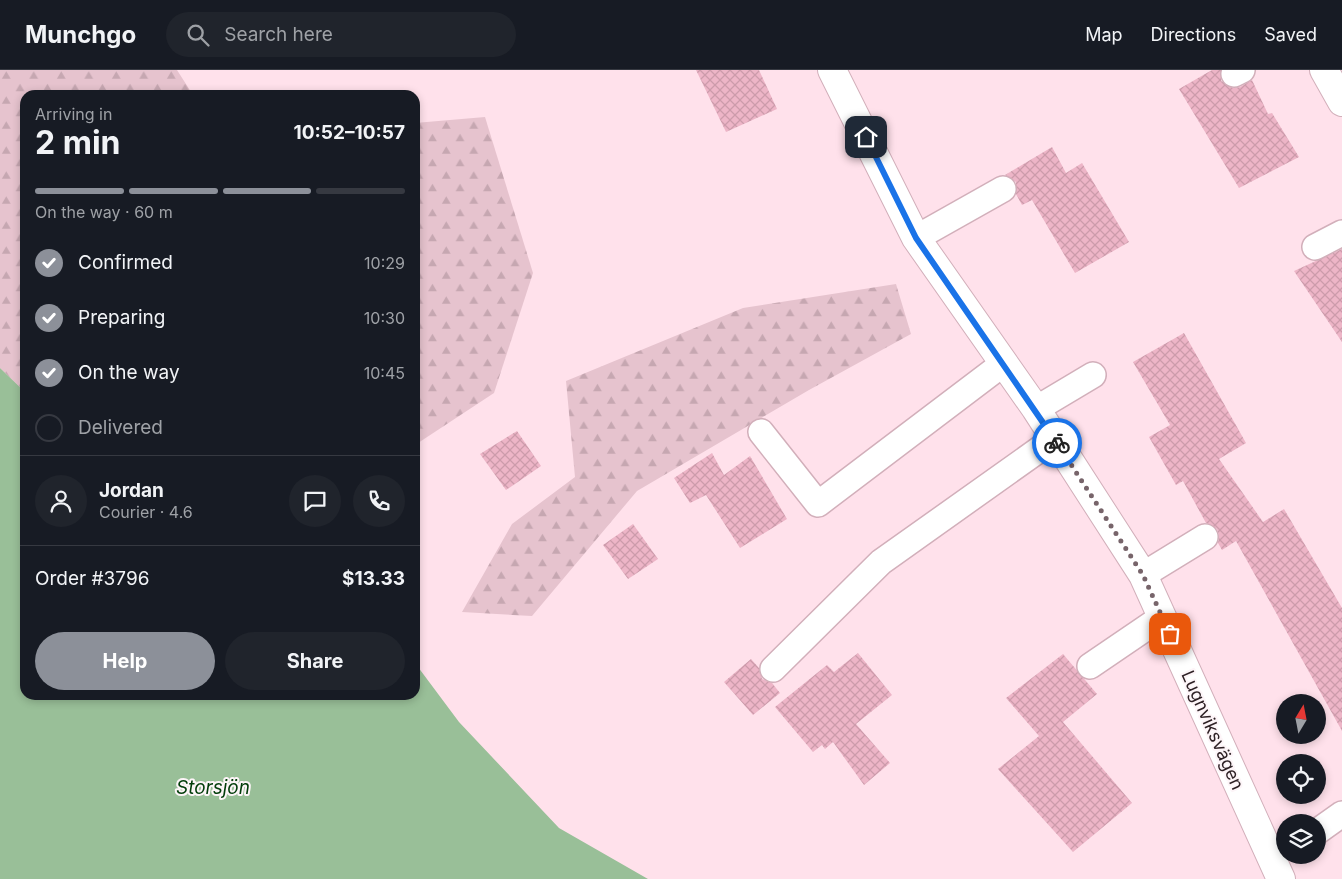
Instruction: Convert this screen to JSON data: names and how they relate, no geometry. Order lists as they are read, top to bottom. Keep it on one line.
{"streets":{"street":["Lugnviksvägen"]},"water":["Storsjön"],"north":"top","page":{"header":"Munchgo","search":"Search here","nav":["Map","Directions","Saved"],"heading":["2 min","Arriving in","10:52–10:57"],"panel":["Jordan","Courier · 4.6","Order #3796","$13.33"],"bar":"On the way · 60 m","list":[["Confirmed","10:29"],["Preparing","10:30"],["On the way","10:45"],"Delivered"],"buttons":["Help","Share"]}}
